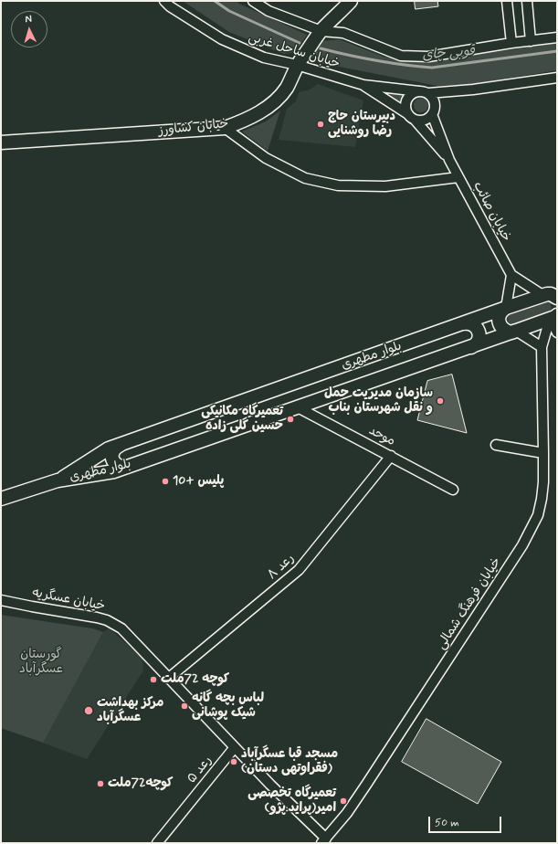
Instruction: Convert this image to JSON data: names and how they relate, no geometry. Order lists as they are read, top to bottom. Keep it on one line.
{"streets":{"main road":["خیابان کشاورز","بلوار مطهری"],"street":["خیابان ساحل غربی","خیابان صائب","موحد","رعد ۸","خیابان عسگریه","خیابان فرهنگ شمالی","رعد ۵"]},"crossings":[["خیابان ساحل غربی","خیابان کشاورز"],["خیابان ساحل غربی","خیابان صائب"],["خیابان صائب","بلوار مطهری"],["بلوار مطهری","موحد"],["بلوار مطهری","خیابان فرهنگ شمالی"],["موحد","رعد ۸"],["رعد ۸","خیابان عسگریه"],["خیابان عسگریه","خیابان فرهنگ شمالی"],["خیابان عسگریه","رعد ۵"]],"water":["قوبی چای"],"parks":["گورستان عسگرآباد"],"places":["دبیرستان حاج رضا روشنایی","سازمان مدیریت حمل و نقل شهرستان بناب","تعمیرگاه مکانیکی حسین گلی زاده","پلیس +10","کوچه 72ملت","لباس بچه گانه شیک پوشانی","مرکز بهداشت عسگرآباد","مسجد قبا عسگرآباد (فقراوتهی دستان)","کوچه72ملت","تعمیرگاه تخصصی امیر(پراید.پژو)"],"scale_bar":"50 m","north":"top"}
